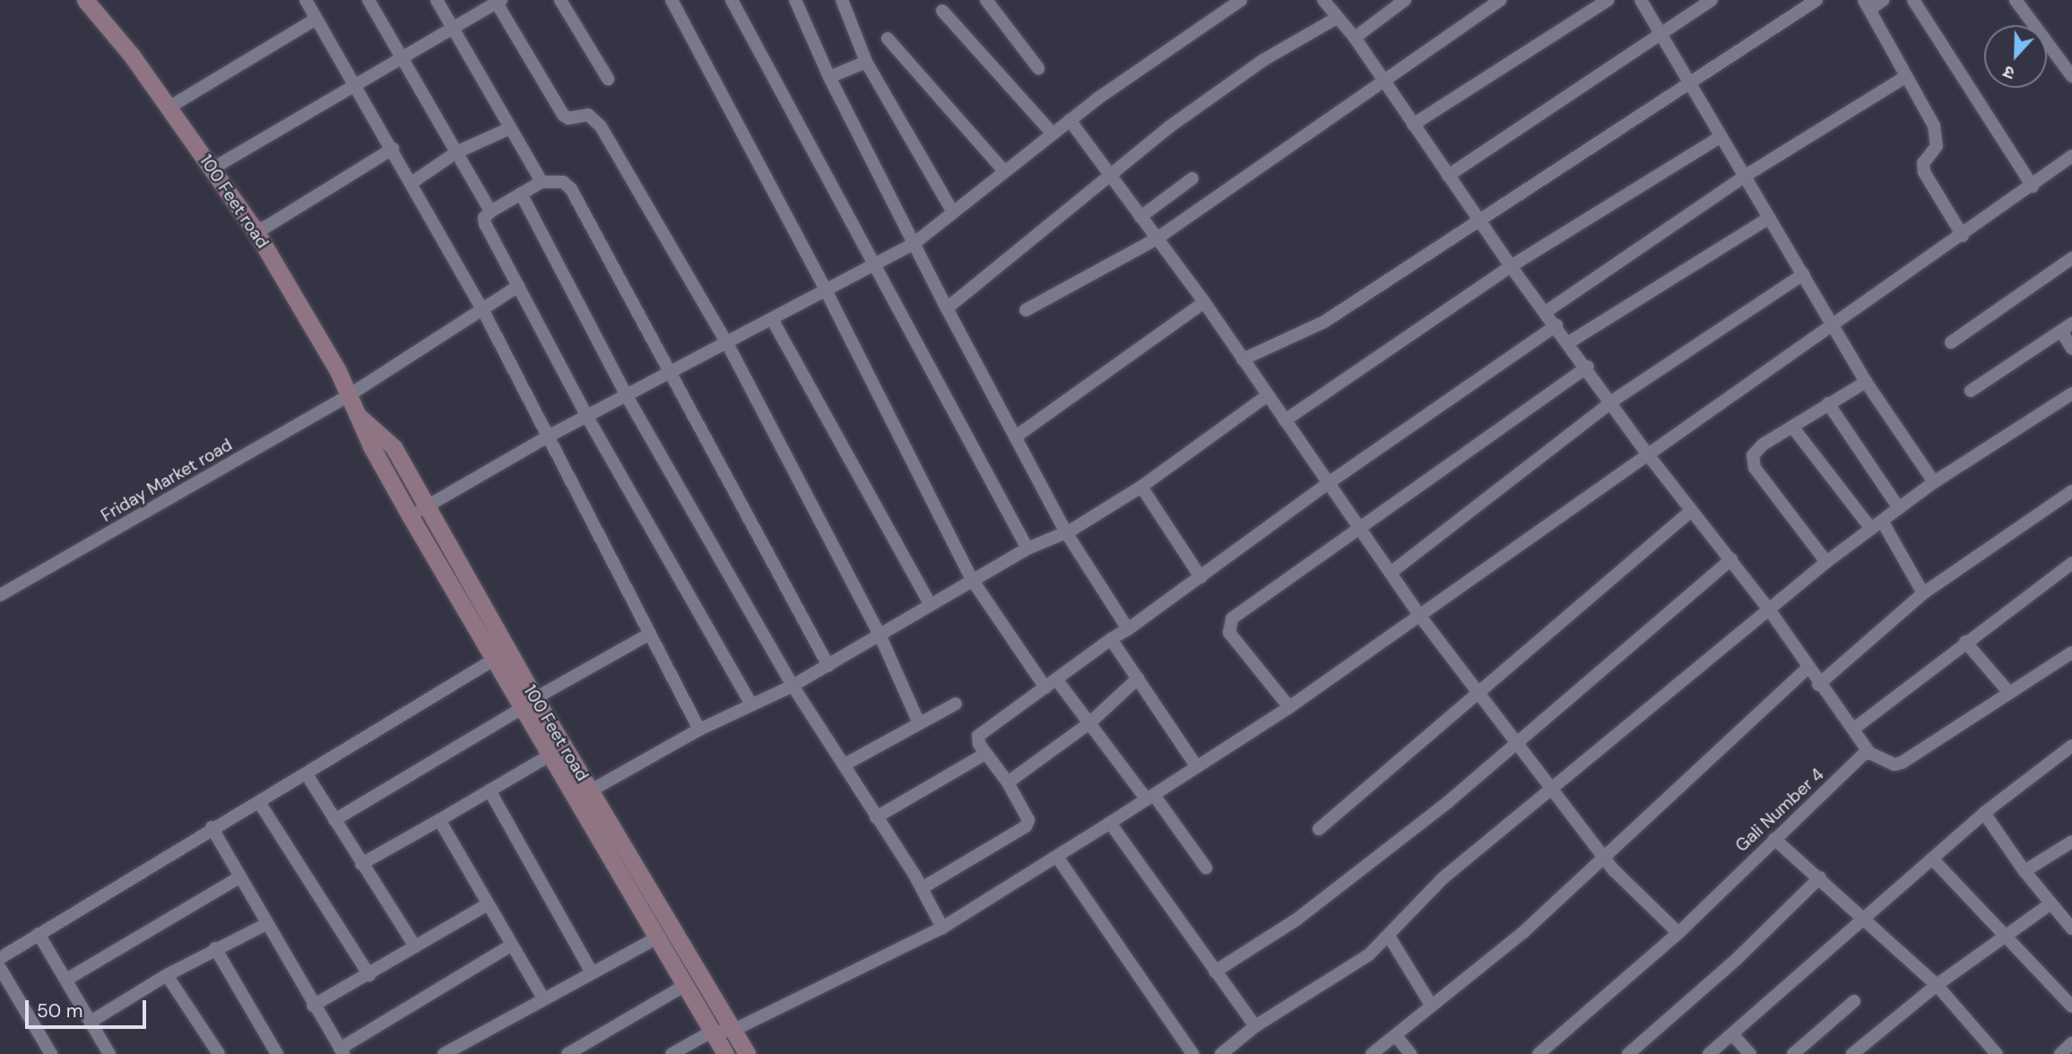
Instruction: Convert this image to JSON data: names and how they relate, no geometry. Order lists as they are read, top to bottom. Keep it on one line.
{"streets":{"street":["100 Feet road","Friday Market road","Gali Number 4"]},"crossings":[["100 Feet road","Friday Market road"]],"scale_bar":"50 m","north":"bottom"}
